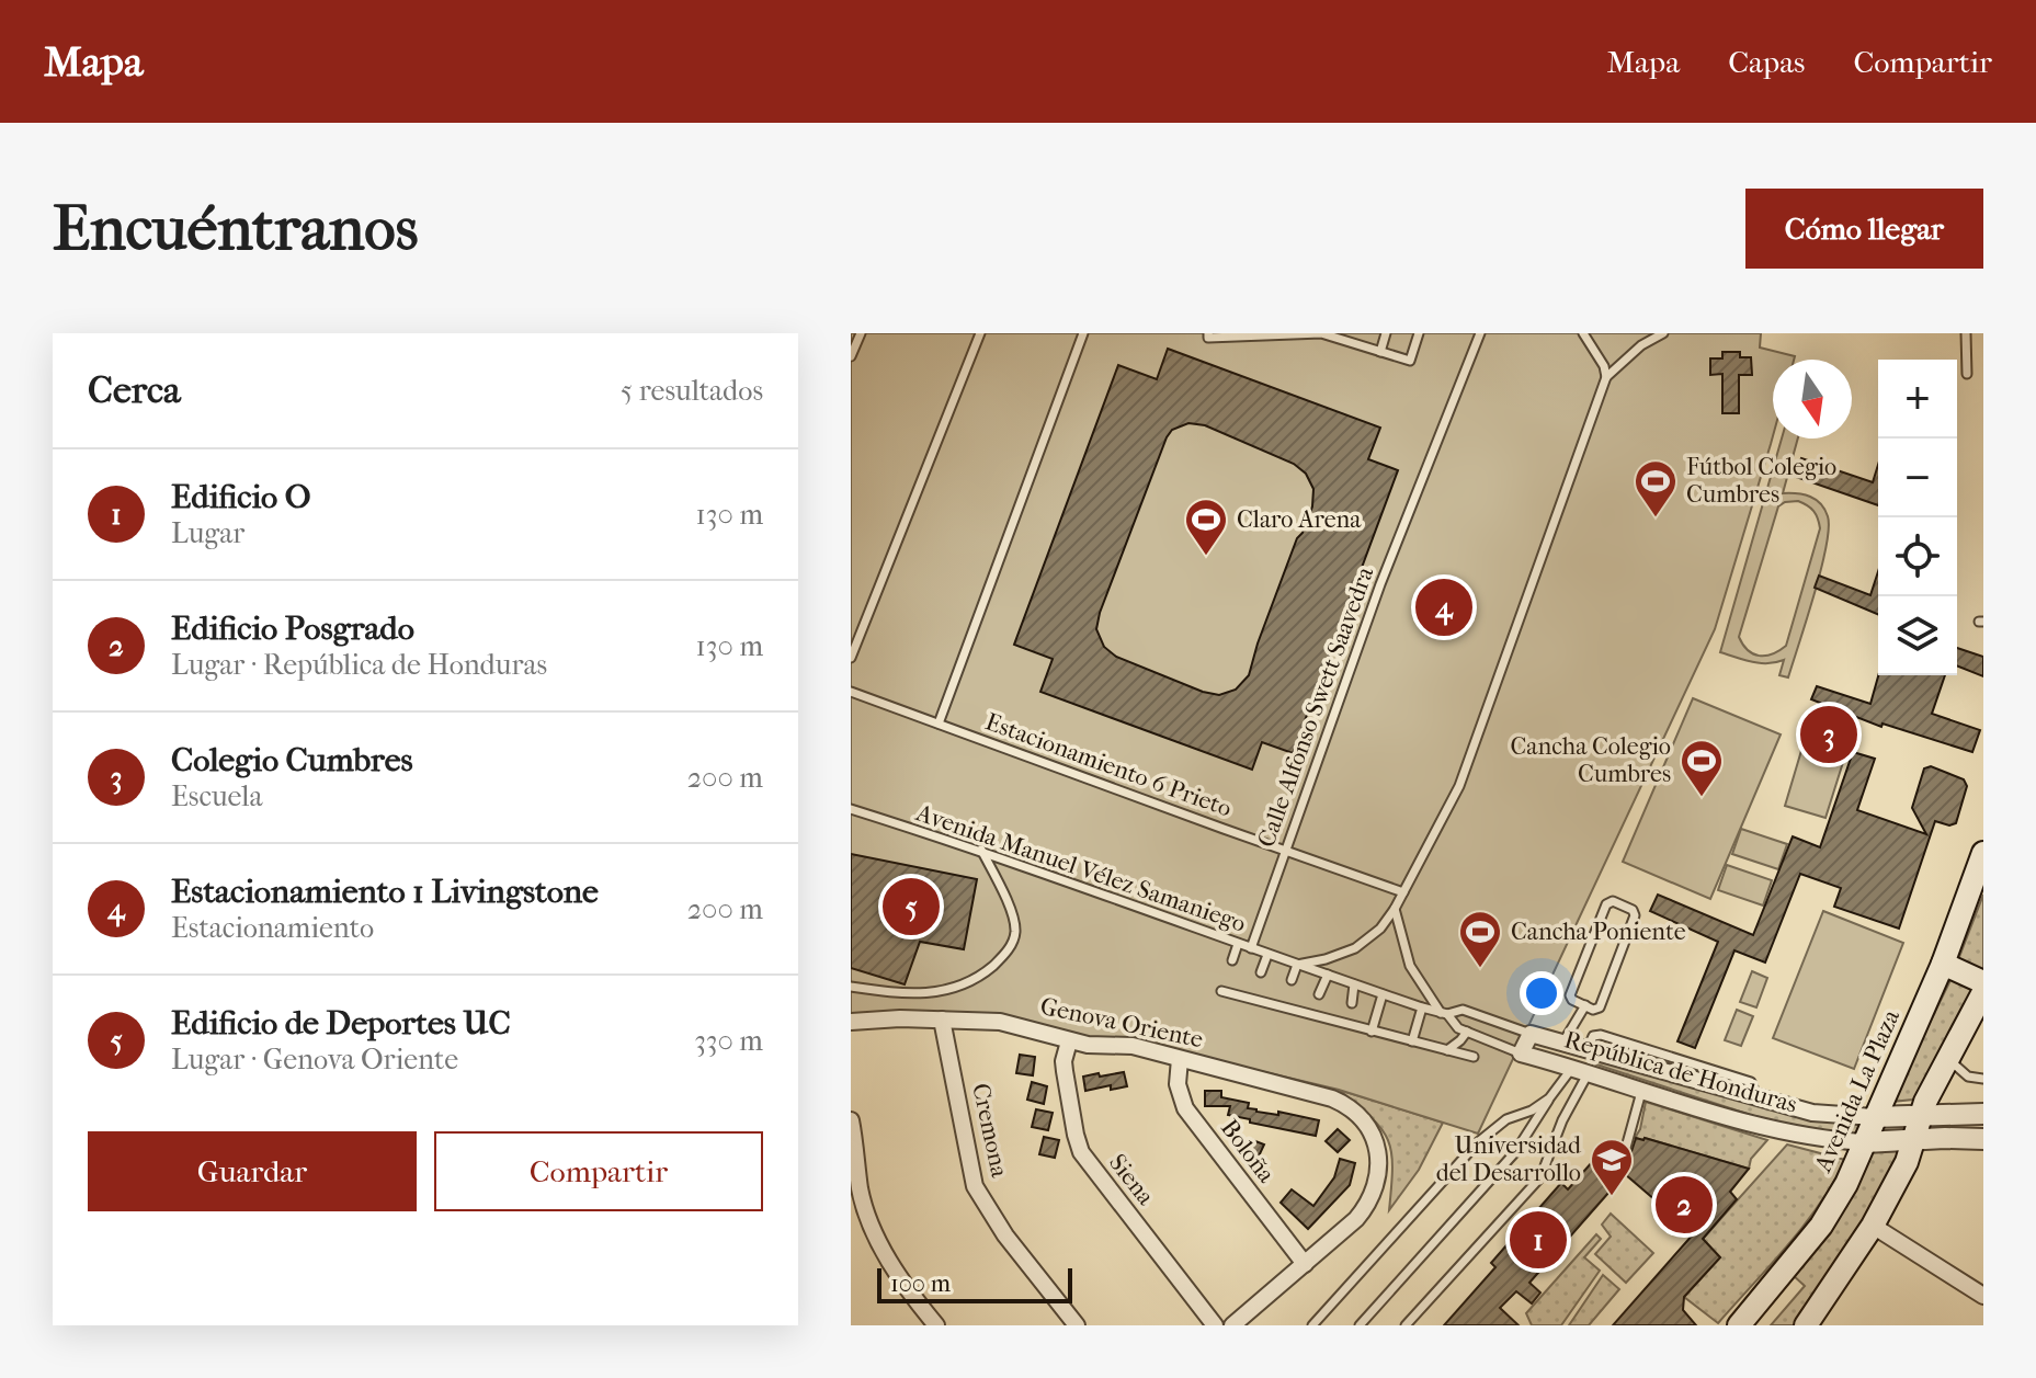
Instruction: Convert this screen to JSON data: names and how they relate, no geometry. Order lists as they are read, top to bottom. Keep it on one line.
{"streets":{"main road":["Avenida La Plaza"],"street":["Genova Oriente","República de Honduras","Cremona","Boloña","Siena"],"lane":["Calle Alfonso Swett Saavedra","Estacionamiento 6 Prieto","Avenida Manuel Vélez Samaniego"]},"crossings":[["Calle Alfonso Swett Saavedra","Estacionamiento 6 Prieto"],["Calle Alfonso Swett Saavedra","Avenida Manuel Vélez Samaniego"],["Avenida Manuel Vélez Samaniego","República de Honduras"],["Genova Oriente","Cremona"],["Genova Oriente","Boloña"],["Genova Oriente","Siena"],["República de Honduras","Avenida La Plaza"]],"places":{"sports":["Fútbol Colegio Cumbres","Claro Arena","Cancha Colegio Cumbres","Cancha Poniente"],"school or university":["Universidad del Desarrollo"]},"scale_bar":"100 m","north":"bottom","page":{"header":"Mapa","nav":["Mapa","Capas","Compartir"],"buttons":["Cómo llegar",["Guardar","Compartir"]],"title":"Encuéntranos","heading":["Cerca","5 resultados"],"map_buttons":["+","−"],"list":[{"mark":"1","name":"Edificio O","note":"Lugar","value":"130 m"},{"mark":"2","name":"Edificio Posgrado","note":"Lugar · República de Honduras","value":"130 m"},{"mark":"3","name":"Colegio Cumbres","note":"Escuela","value":"200 m"},{"mark":"4","name":"Estacionamiento 1 Livingstone","note":"Estacionamiento","value":"200 m"},{"mark":"5","name":"Edificio de Deportes UC","note":"Lugar · Genova Oriente","value":"330 m"}],"pins":["4","3","5","2","1"],"scale":"100 m"}}
